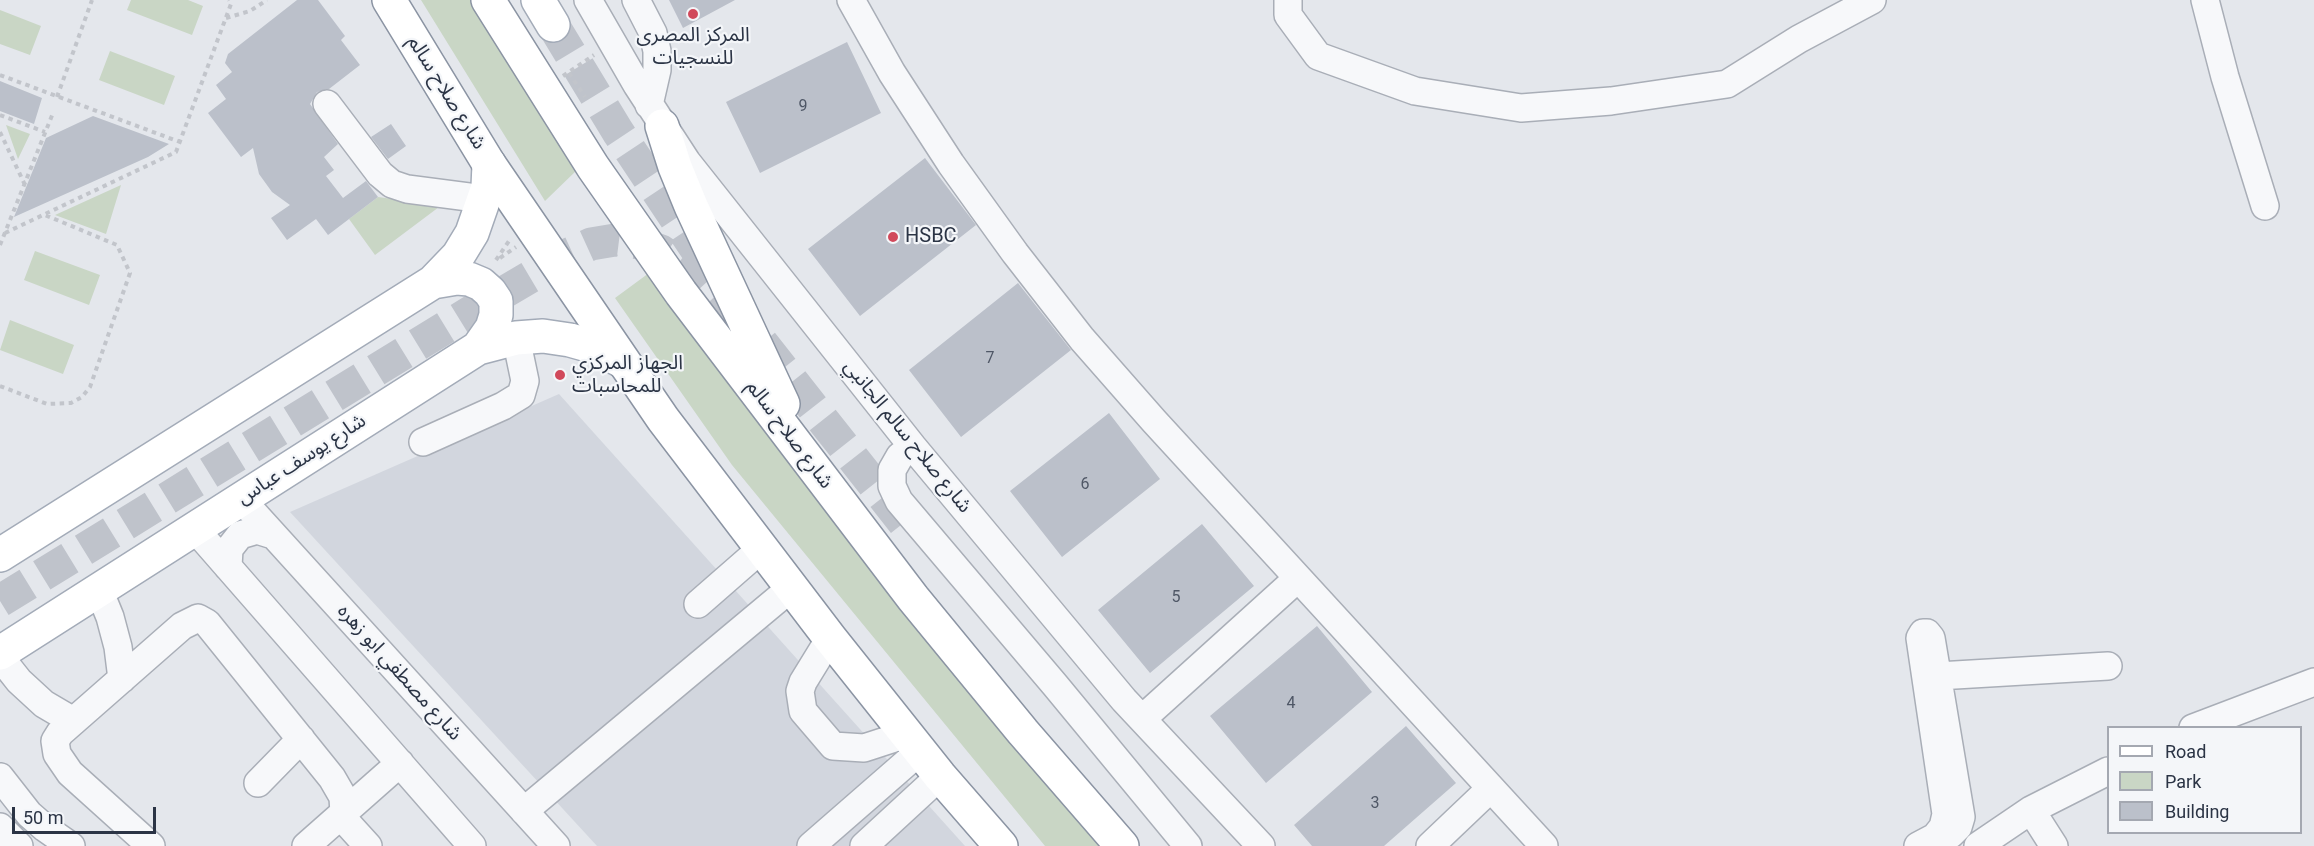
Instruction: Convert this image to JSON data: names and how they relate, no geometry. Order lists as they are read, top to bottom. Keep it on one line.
{"streets":{"main road":["شارع صلاح سالم","شارع يوسف عباس"],"street":["شارع صلاح سالم الجانبي","شارع مصطفي ابو زهره"]},"crossings":[["شارع صلاح سالم","شارع يوسف عباس"],["شارع يوسف عباس","شارع مصطفي ابو زهره"]],"places":["المركز المصرى للنسجيات","HSBC","الجهاز المركزي للمحاسبات"],"house_numbers":["9","7","6","5","4","3"],"legend":["Road","Park","Building"],"scale_bar":"50 m"}
